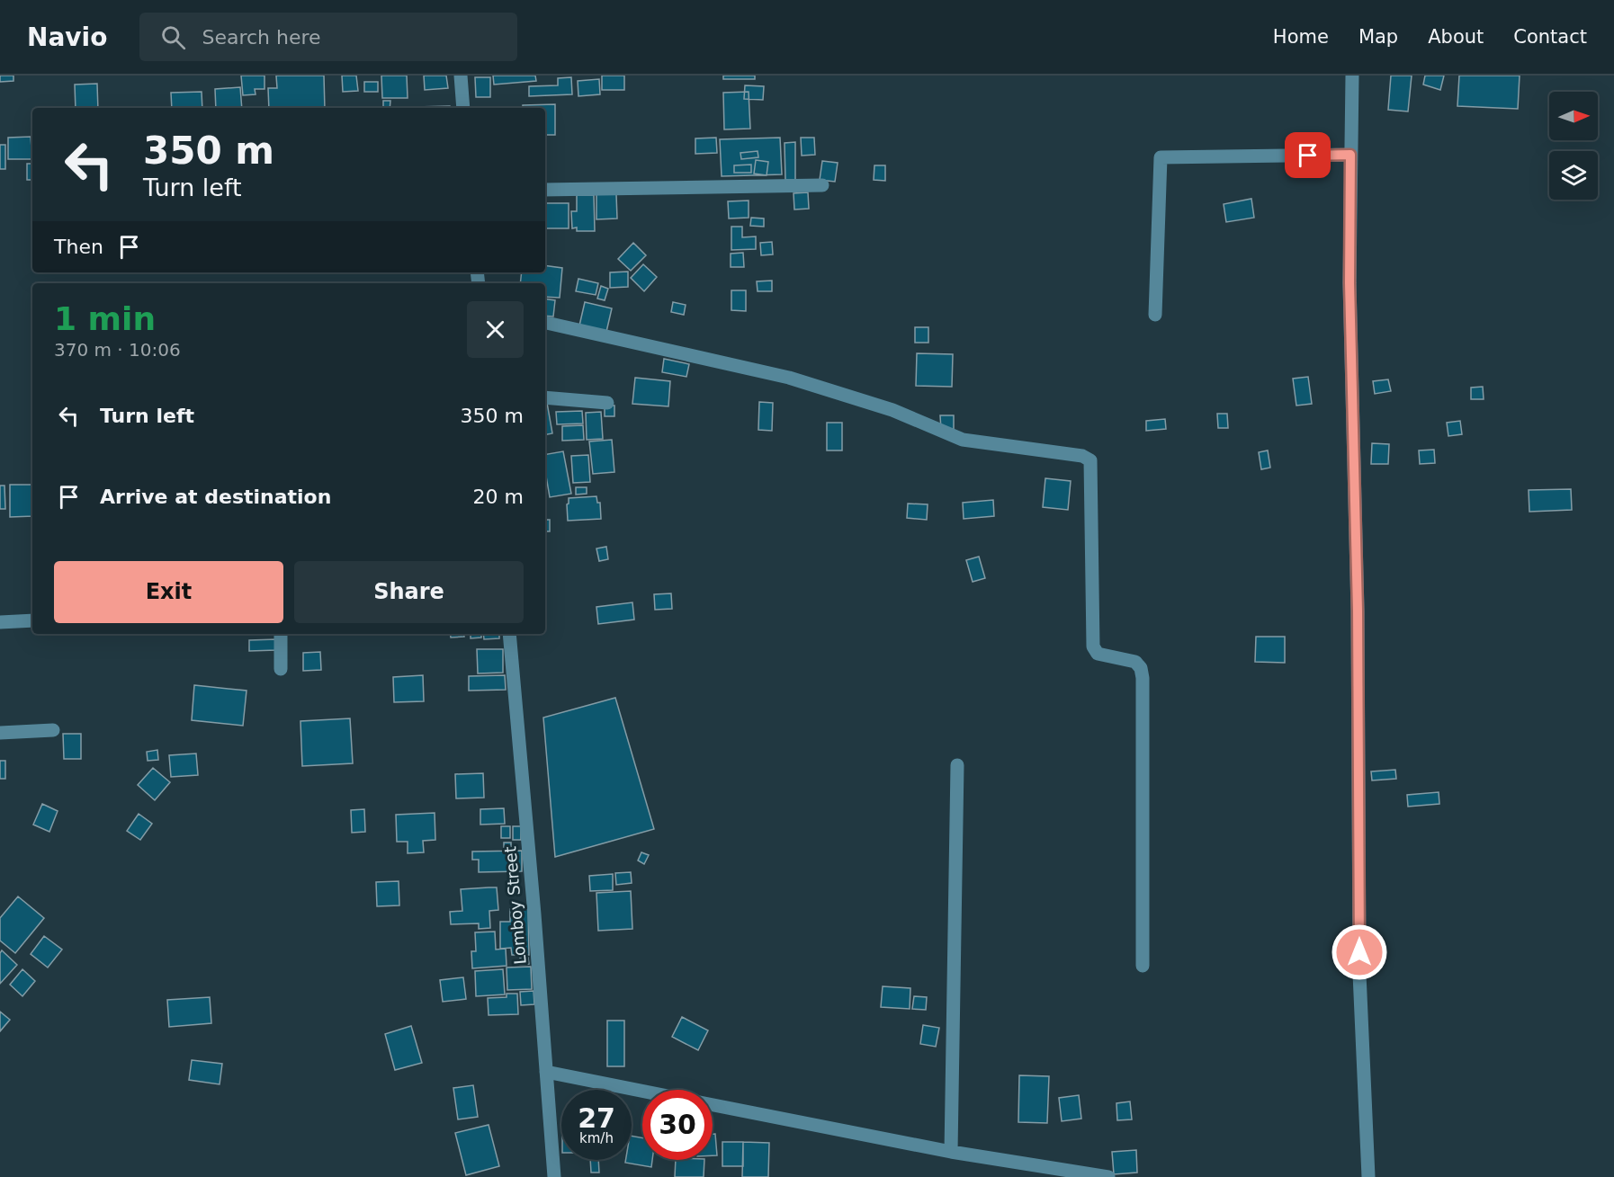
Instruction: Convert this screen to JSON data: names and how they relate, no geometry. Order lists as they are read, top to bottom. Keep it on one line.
{"streets":{"street":["Lomboy Street"]},"north":"right","page":{"header":"Navio","search":"Search here","nav":["Home","Map","About","Contact"],"turn":["350 m","Turn left"],"then":"Then","heading":["1 min","370 m · 10:06"],"list":[{"name":"Turn left","value":"350 m"},{"name":"Arrive at destination","value":"20 m"}],"buttons":["Exit","Share"],"speed":"27 km/h","limit":"30"}}
